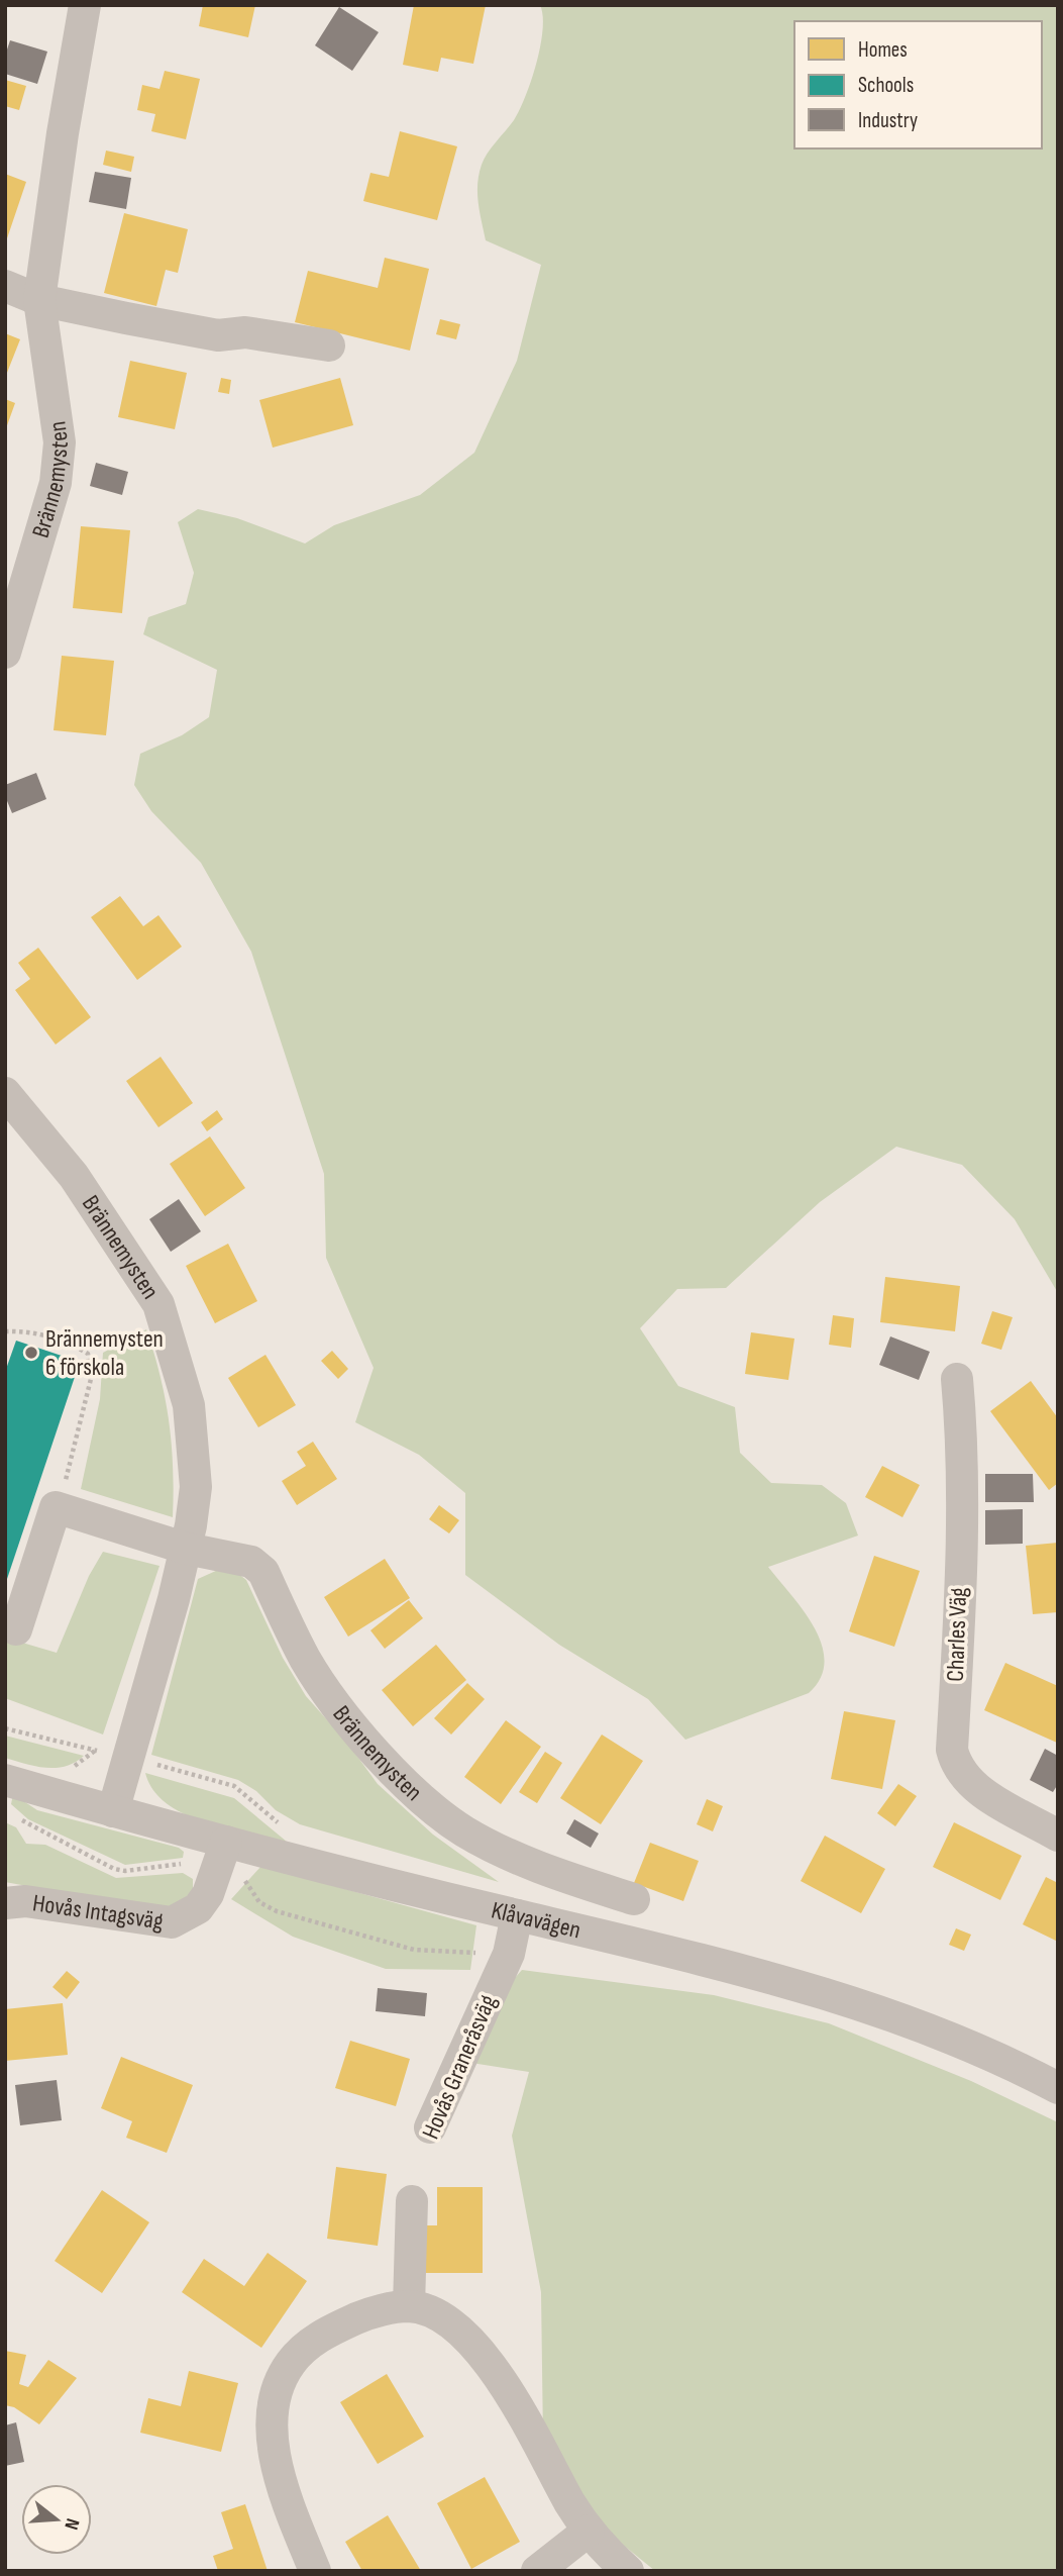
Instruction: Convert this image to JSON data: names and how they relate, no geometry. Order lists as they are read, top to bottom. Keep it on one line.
{"streets":{"street":["Brännemysten","Charles Väg","Hovås Intagsväg","Klåvavägen","Hovås Graneråsväg"]},"crossings":[["Brännemysten","Klåvavägen"],["Hovås Intagsväg","Klåvavägen"],["Klåvavägen","Hovås Graneråsväg"]],"places":["Brännemysten 6 förskola"],"legend":["Homes","Schools","Industry"],"north":"right"}
